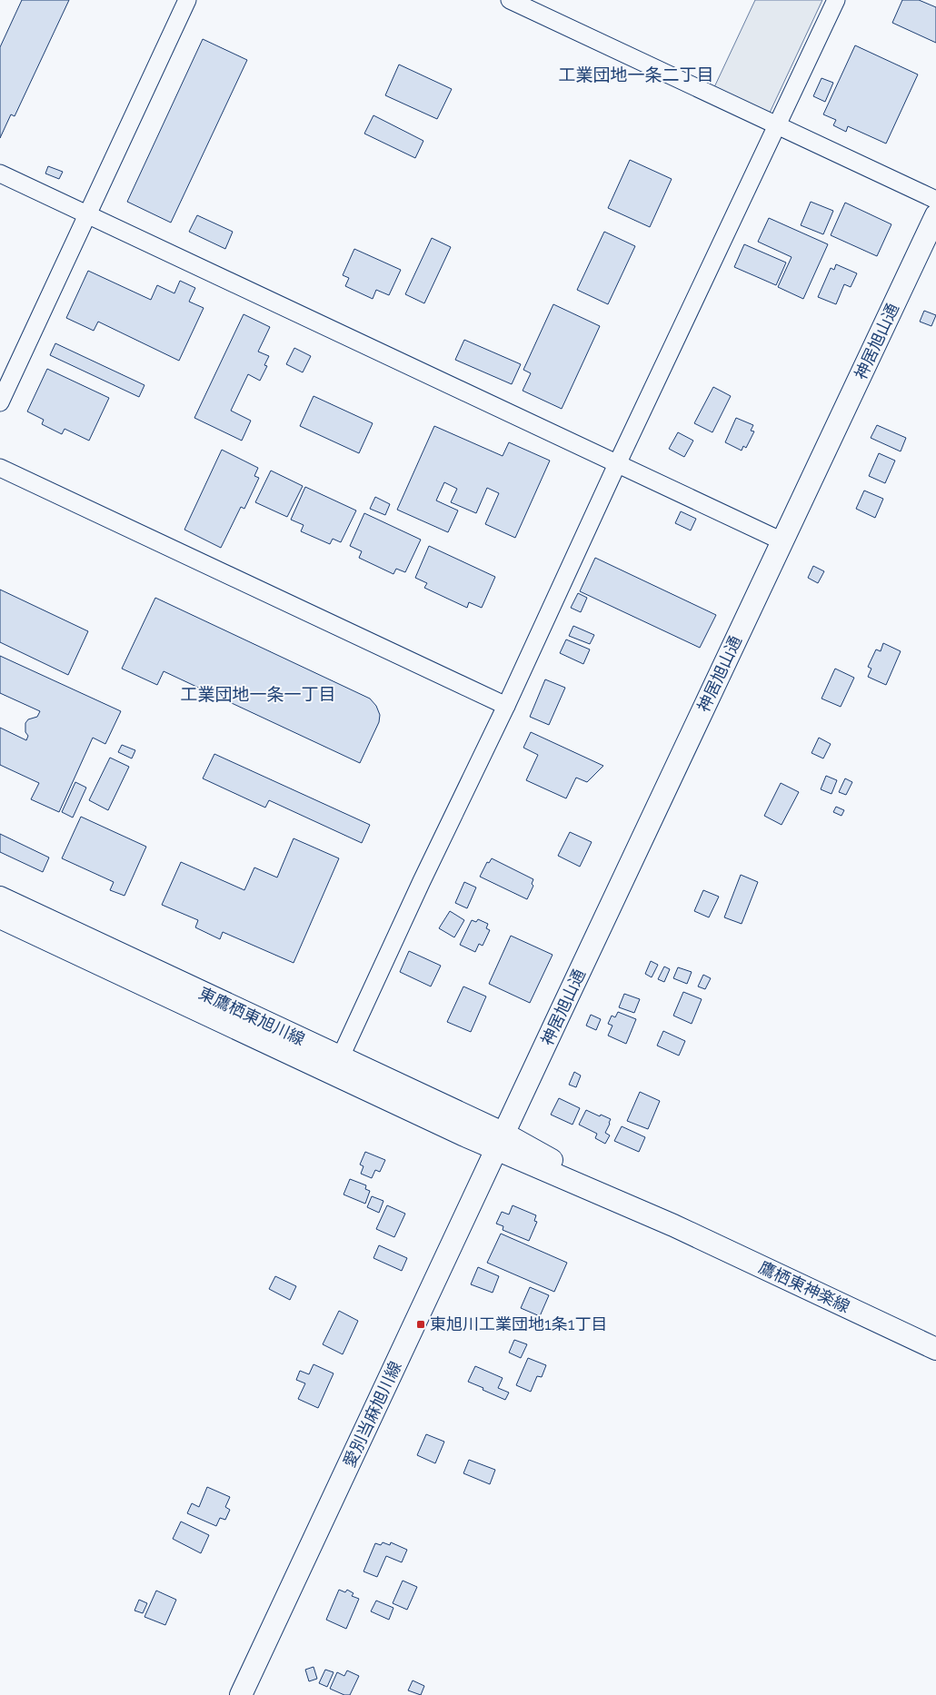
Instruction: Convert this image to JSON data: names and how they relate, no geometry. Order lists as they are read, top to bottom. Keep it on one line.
{"streets":{"main road":["神居旭山通","東鷹栖東旭川線","鷹栖東神楽線","愛別当麻旭川線"]},"crossings":[["神居旭山通","東鷹栖東旭川線"],["神居旭山通","鷹栖東神楽線"],["神居旭山通","愛別当麻旭川線"],["東鷹栖東旭川線","鷹栖東神楽線"],["東鷹栖東旭川線","愛別当麻旭川線"],["鷹栖東神楽線","愛別当麻旭川線"]],"districts":["工業団地一条二丁目","工業団地一条一丁目"],"places":{"transit":["東旭川工業団地1条1丁目"]}}
